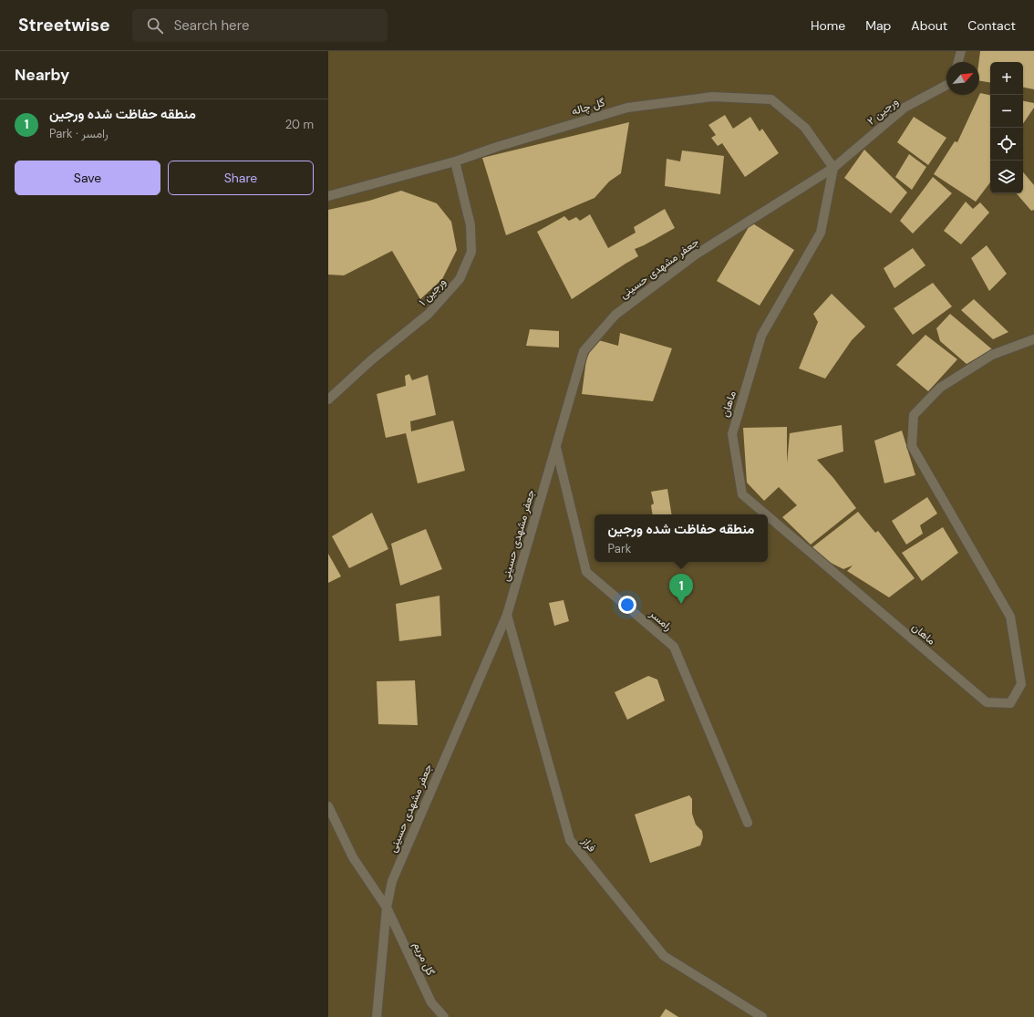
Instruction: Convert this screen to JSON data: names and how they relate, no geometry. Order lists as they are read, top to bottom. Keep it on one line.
{"streets":{"street":["گل چاله","ورجین ۲","جعفر مشهدی حسینی","ورجین ۱","ماهان","رامسر","فراز","گل مریم"]},"crossings":[["گل چاله","ورجین ۲"],["گل چاله","جعفر مشهدی حسینی"],["گل چاله","ورجین ۱"],["گل چاله","ماهان"],["ورجین ۲","جعفر مشهدی حسینی"],["ورجین ۲","ماهان"],["جعفر مشهدی حسینی","ماهان"],["جعفر مشهدی حسینی","رامسر"],["جعفر مشهدی حسینی","فراز"],["جعفر مشهدی حسینی","گل مریم"]],"north":"top right","page":{"header":"Streetwise","search":"Search here","nav":["Home","Map","About","Contact"],"heading":"Nearby","map_buttons":["+","−"],"list":[{"mark":"1","name":"منطقه حفاظت شده ورجین","note":"Park · رامسر","value":"20 m"}],"buttons":["Save","Share"],"popup":["منطقه حفاظت شده ورجین","Park"],"pins":"1"}}
